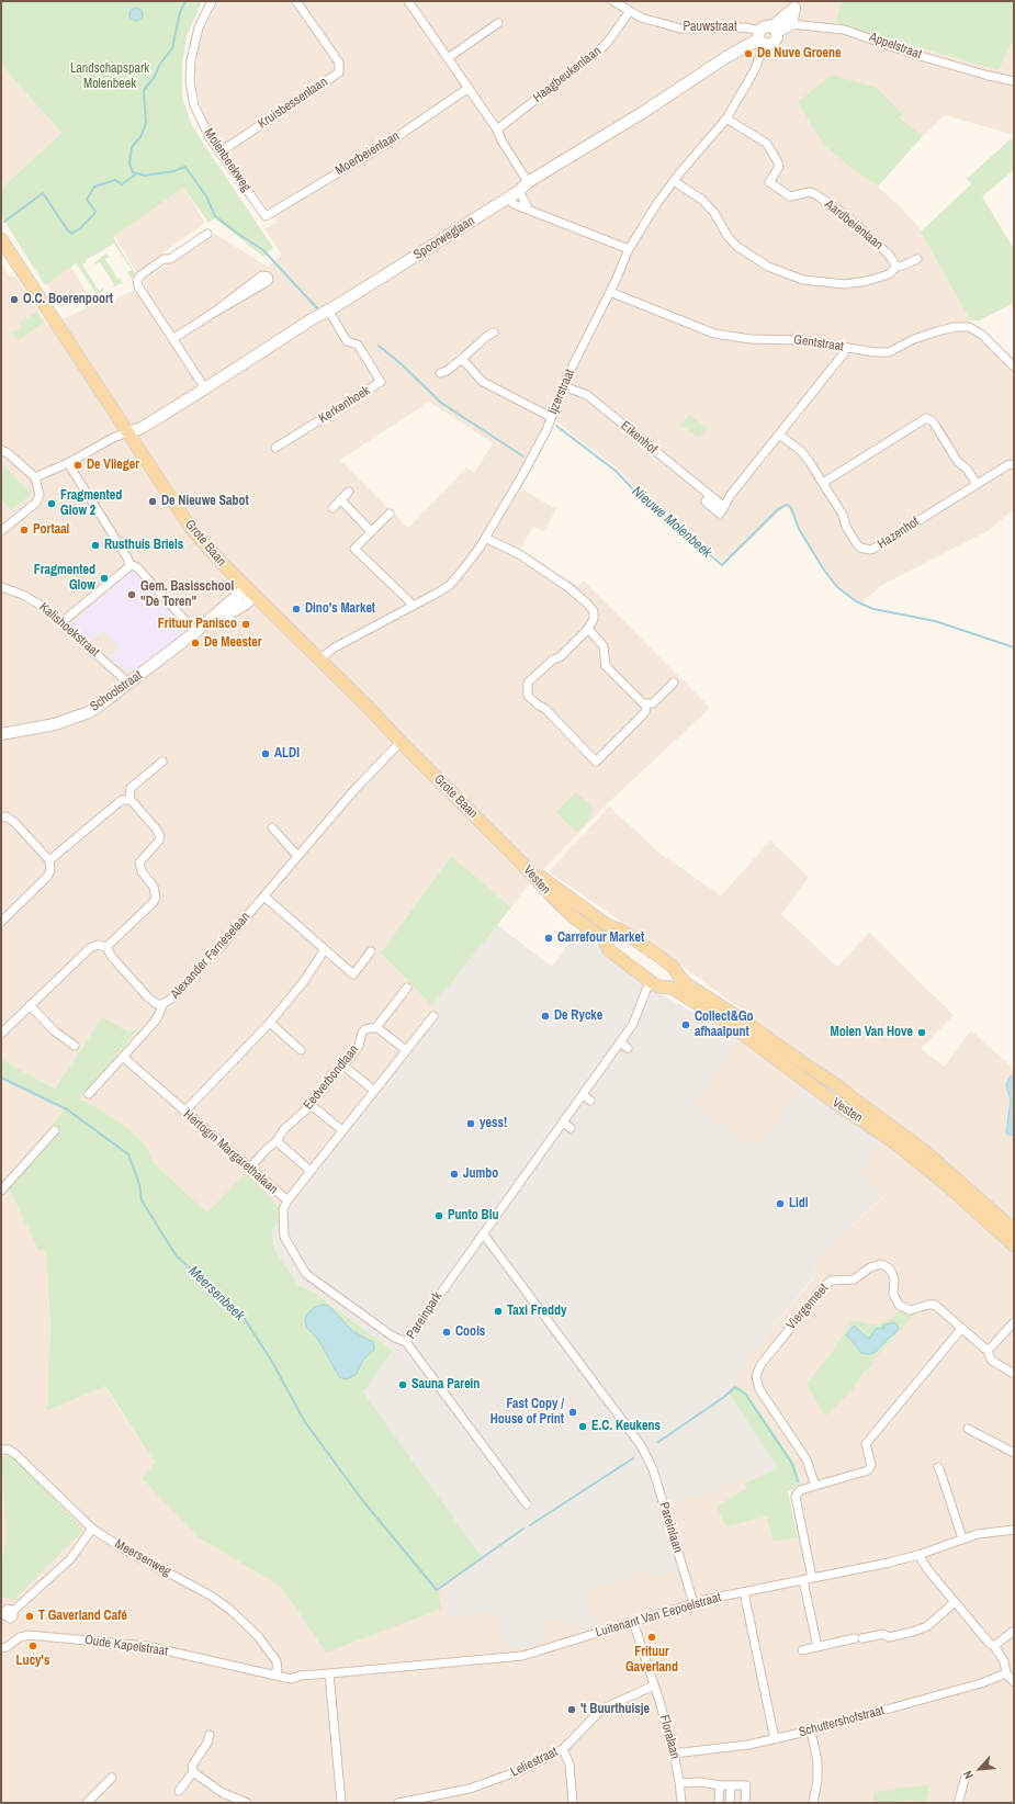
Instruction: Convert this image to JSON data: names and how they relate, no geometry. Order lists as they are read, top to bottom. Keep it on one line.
{"streets":{"main road":["Grote Baan","Vesten"],"street":["Pauwstraat","Appelstraat","Haagbeukenlaan","Kruisbessenlaan","Moerbeienlaan","Molenbeekweg","Aardbeienlaan","Spoorweglaan","Gentstraat","Ijzerstraat","Kerkenhoek","Eikenhof","Hazenhof","Kalishoekstraat","Schoolstraat","Alexander Farnèselaan","Eedverbondlaan","Hertogin Margarethalaan","Viergemeet","Pareinpark","Pareinlaan","Meersenweg","Luitenant Van Eepoelstraat","Oude Kapelstraat","Schuttershofstraat","Floralaan","Leliestraat"]},"crossings":[["Pauwstraat","Haagbeukenlaan"],["Pauwstraat","Spoorweglaan"],["Pauwstraat","Ijzerstraat"],["Appelstraat","Spoorweglaan"],["Kruisbessenlaan","Molenbeekweg"],["Moerbeienlaan","Molenbeekweg"],["Aardbeienlaan","Ijzerstraat"],["Spoorweglaan","Ijzerstraat"],["Spoorweglaan","Kerkenhoek"],["Spoorweglaan","Grote Baan"],["Gentstraat","Ijzerstraat"],["Gentstraat","Eikenhof"],["Ijzerstraat","Eikenhof"],["Ijzerstraat","Grote Baan"],["Eikenhof","Hazenhof"],["Grote Baan","Schoolstraat"],["Grote Baan","Vesten"],["Grote Baan","Alexander Farnèselaan"],["Kalishoekstraat","Schoolstraat"],["Vesten","Pareinpark"],["Alexander Farnèselaan","Hertogin Margarethalaan"],["Eedverbondlaan","Hertogin Margarethalaan"],["Hertogin Margarethalaan","Pareinpark"],["Pareinpark","Pareinlaan"],["Pareinlaan","Luitenant Van Eepoelstraat"],["Meersenweg","Luitenant Van Eepoelstraat"],["Meersenweg","Oude Kapelstraat"],["Luitenant Van Eepoelstraat","Oude Kapelstraat"],["Luitenant Van Eepoelstraat","Floralaan"],["Schuttershofstraat","Floralaan"],["Floralaan","Leliestraat"]],"water":["Nieuwe Molenbeek","Meersenbeek"],"parks":["Landschapspark Molenbeek"],"places":["De Nuve Groene","O.C. Boerenpoort","De Vlieger","De Nieuwe Sabot","Fragmented Glow 2","Portaal","Rusthuis Briels","Fragmented Glow","Gem. Basisschool \"De Toren\"","Dino's Market","Frituur Panisco","De Meester","ALDI","Carrefour Market","De Rycke","Collect&Go afhaalpunt","Molen Van Hove","yess!","Jumbo","Lidl","Punto Blu","Taxi Freddy","Cools","Sauna Parein","Fast Copy / House of Print","E.C. Keukens","T Gaverland Café","Frituur Gaverland","Lucy's","'t Buurthuisje"],"north":"bottom left"}
